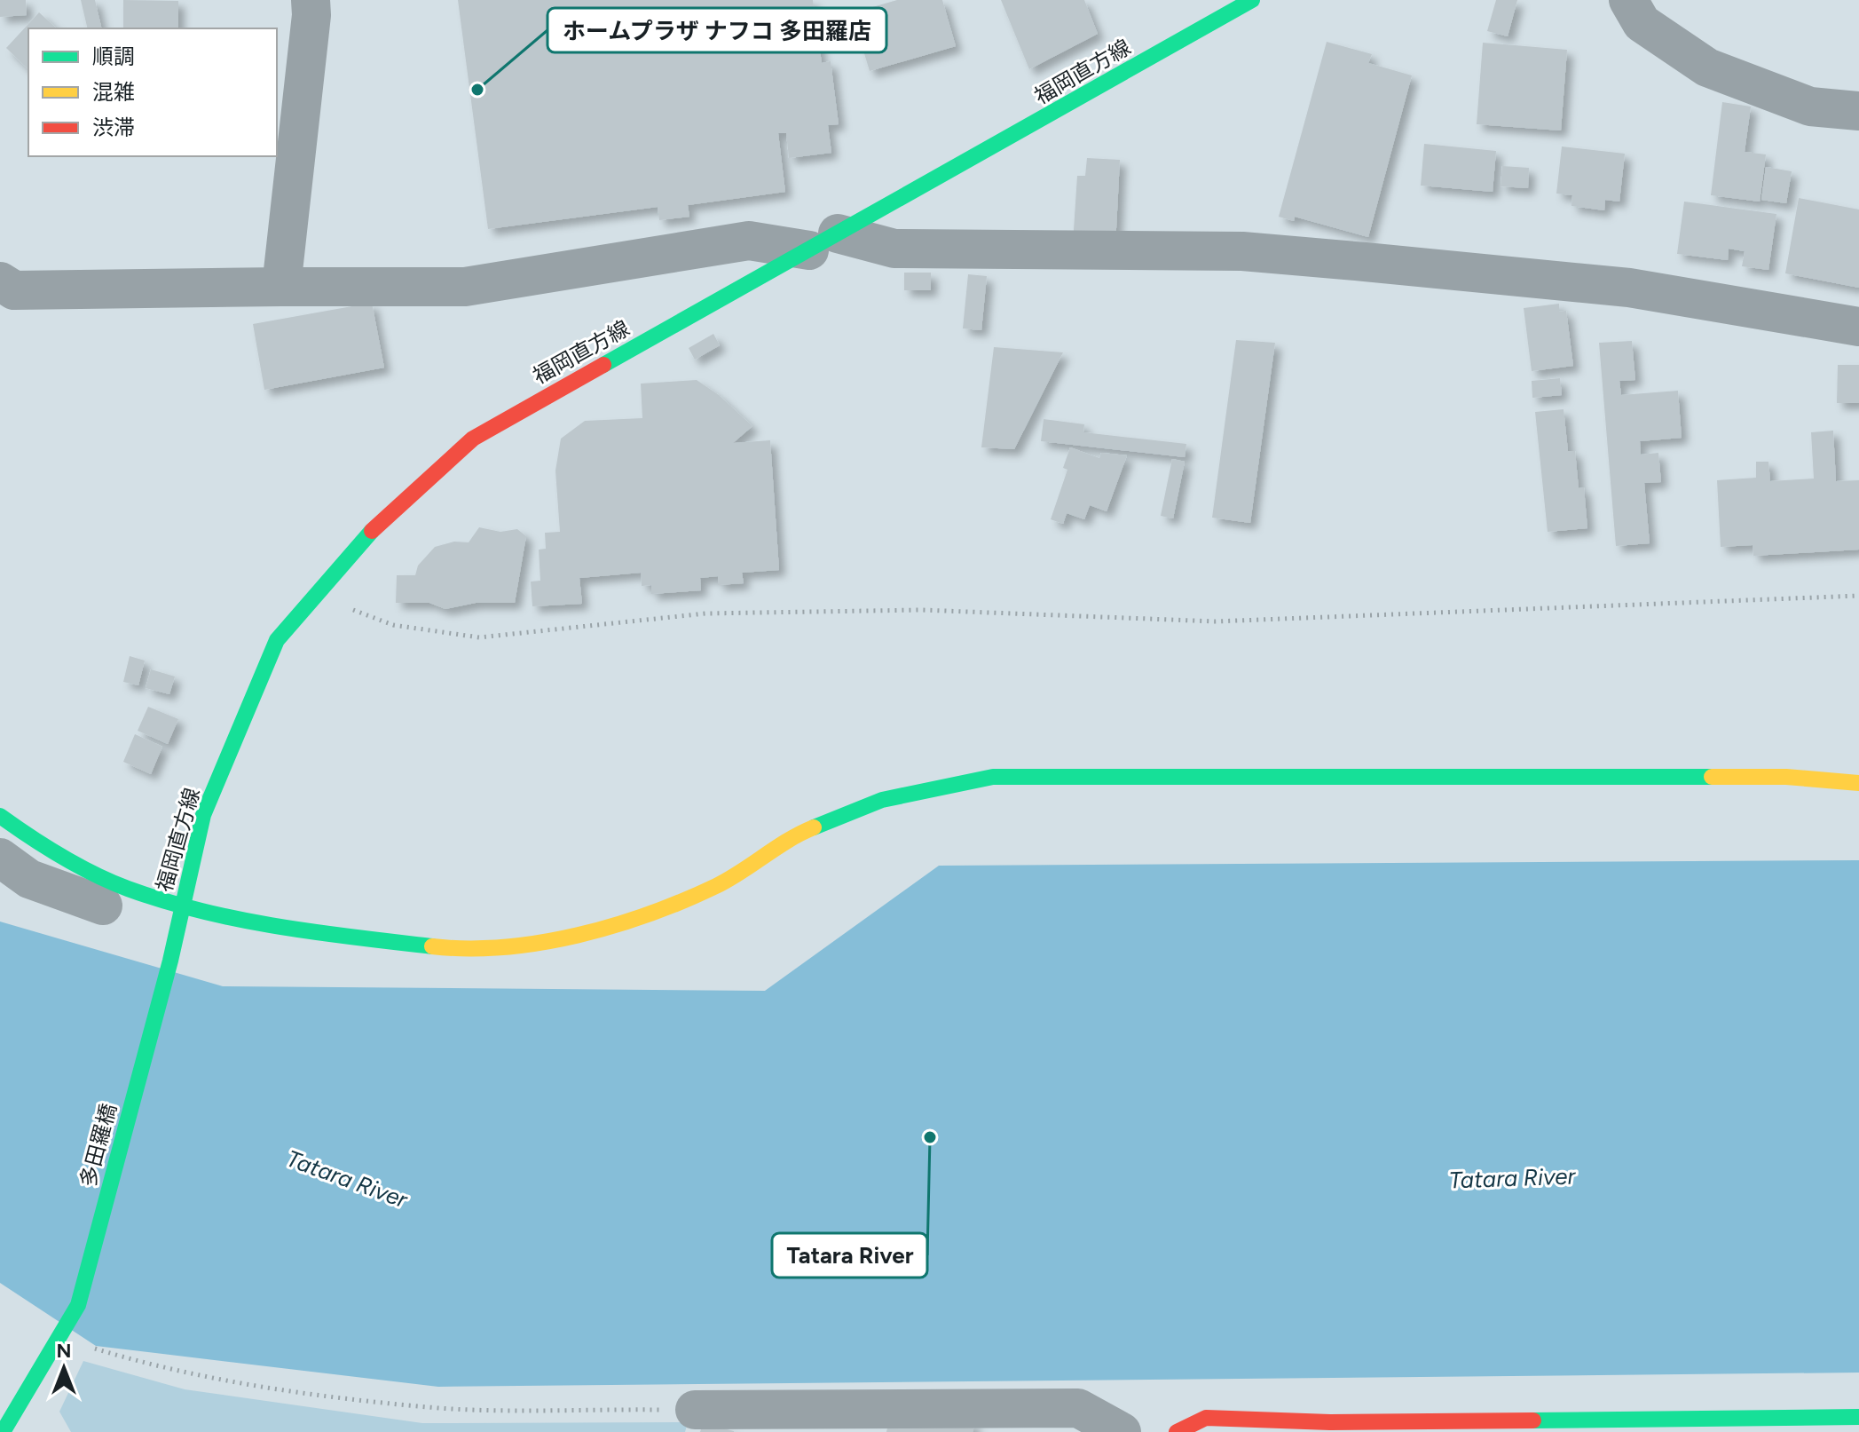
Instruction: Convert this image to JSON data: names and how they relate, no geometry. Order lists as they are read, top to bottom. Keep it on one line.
{"streets":{"street":["福岡直方線","多田羅橋"]},"crossings":[["福岡直方線","多田羅橋"]],"water":["Tatara River"],"places":["ホームプラザ ナフコ 多田羅店","Tatara River"],"legend":["順調","混雑","渋滞"],"north":"top"}
